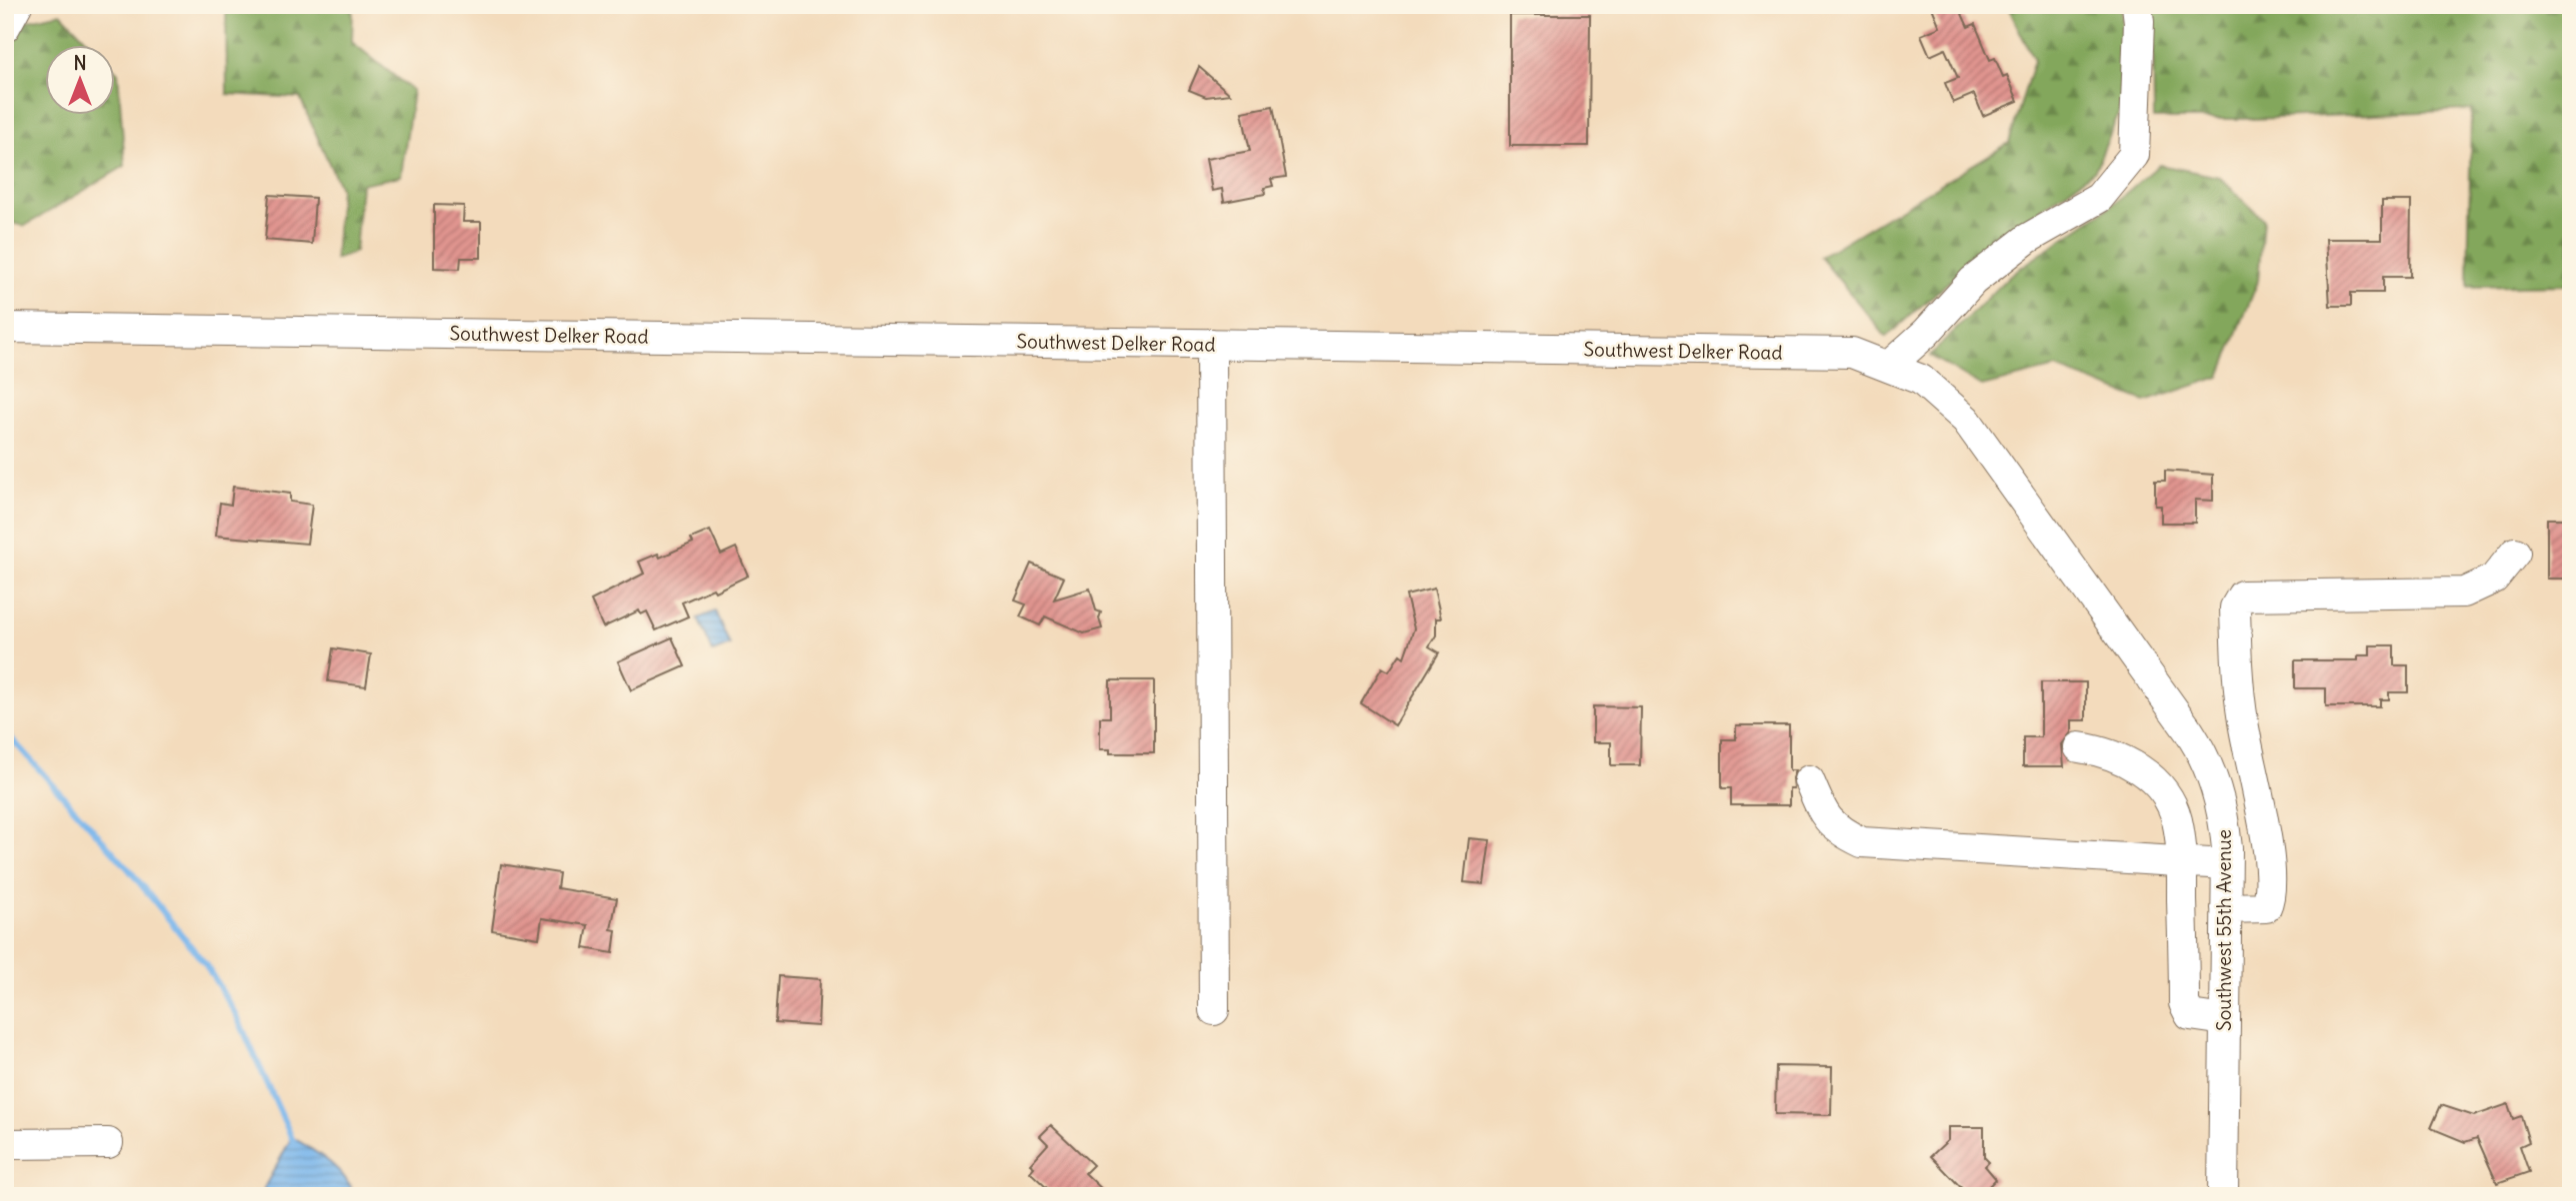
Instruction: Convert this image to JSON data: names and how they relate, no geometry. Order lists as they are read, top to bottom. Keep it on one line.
{"streets":{"street":["Southwest Delker Road","Southwest 55th Avenue"]},"crossings":[["Southwest Delker Road","Southwest 55th Avenue"]],"north":"top"}
